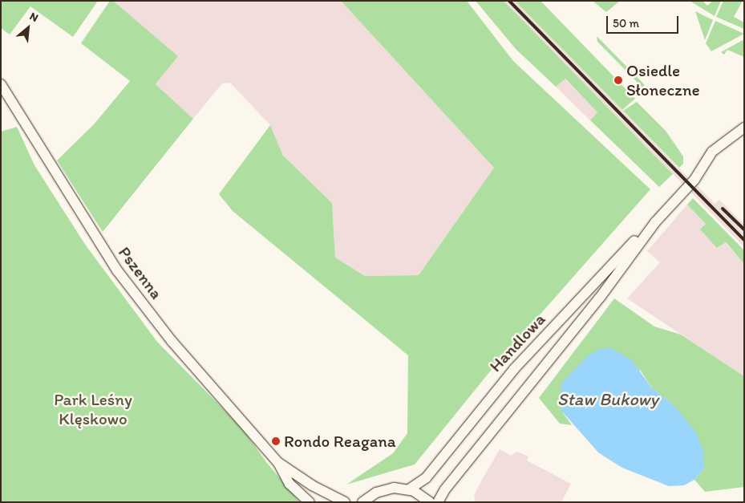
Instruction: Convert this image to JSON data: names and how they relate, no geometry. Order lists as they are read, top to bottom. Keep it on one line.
{"streets":{"street":["Pszenna","Handlowa"]},"water":["Staw Bukowy"],"parks":["Park Leśny Klęskowo"],"places":["Osiedle Słoneczne","Rondo Reagana"],"scale_bar":"50 m","north":"top right"}
